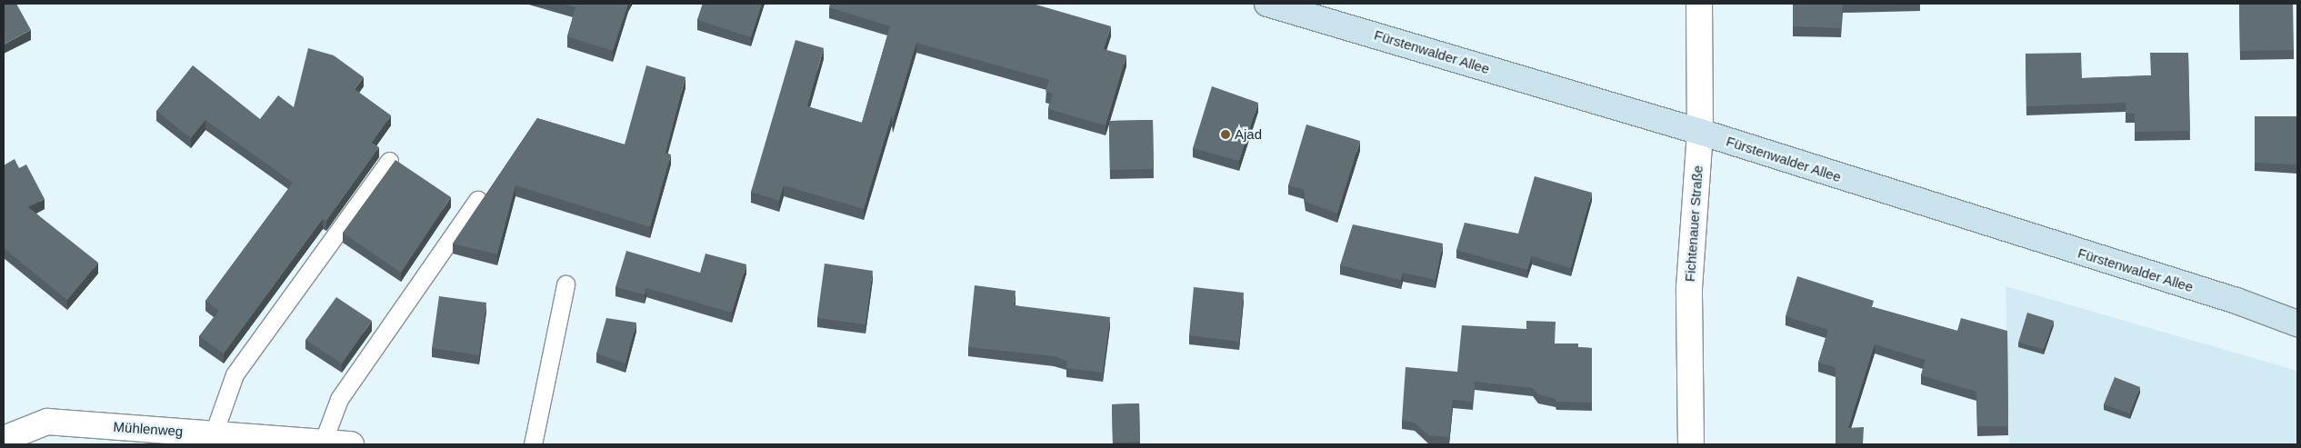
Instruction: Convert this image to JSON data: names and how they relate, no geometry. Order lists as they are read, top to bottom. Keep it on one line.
{"streets":{"main road":["Fürstenwalder Allee"],"street":["Fichtenauer Straße","Mühlenweg"]},"crossings":[["Fürstenwalder Allee","Fichtenauer Straße"]],"places":["Ajad"]}
